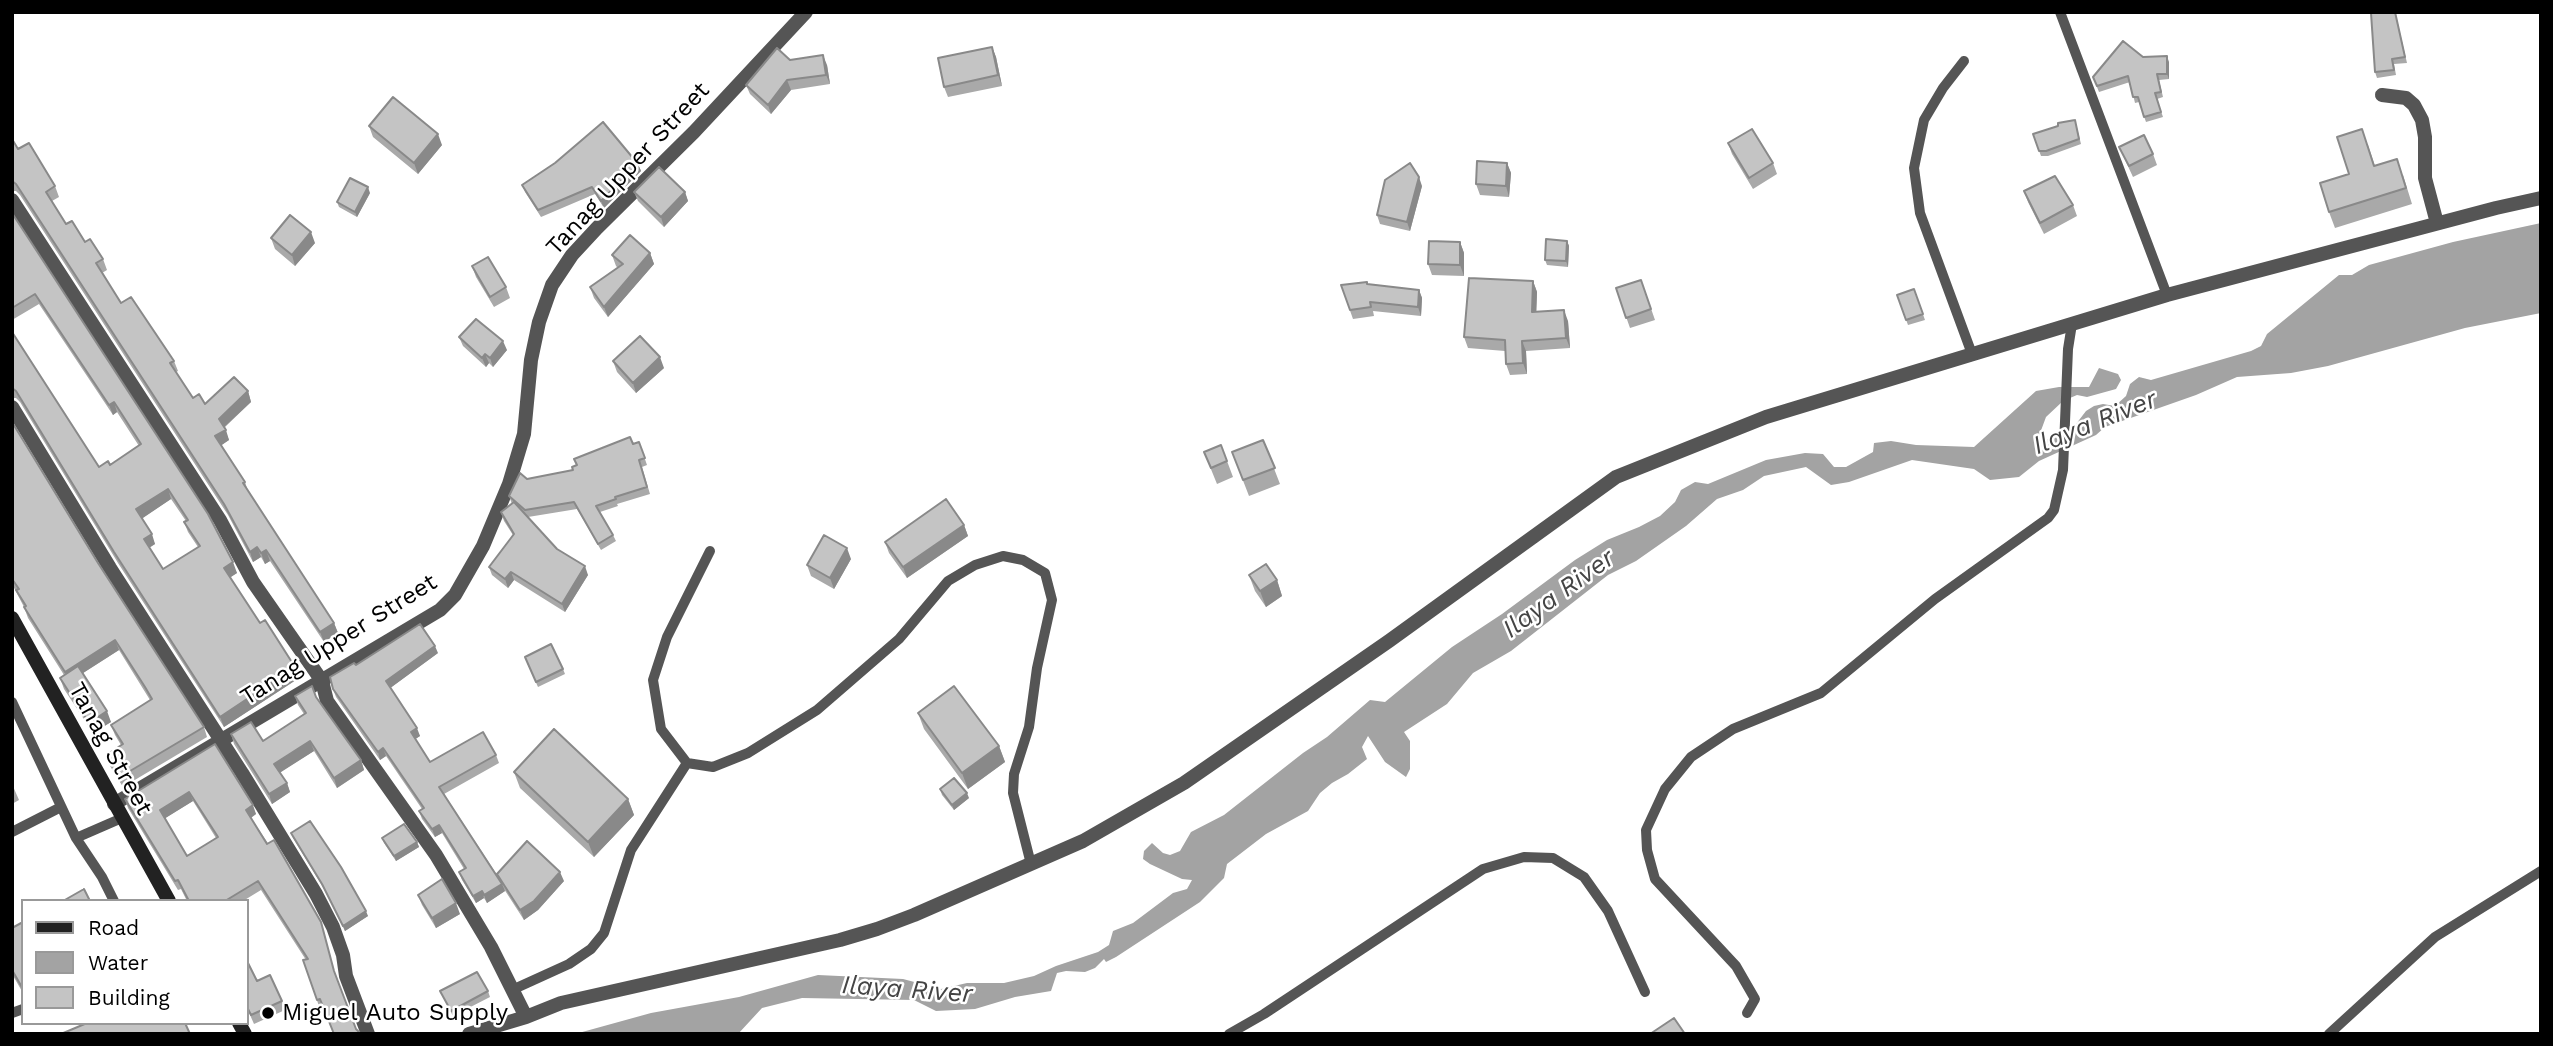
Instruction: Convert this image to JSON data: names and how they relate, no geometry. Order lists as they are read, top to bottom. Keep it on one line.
{"streets":{"main road":["Tanag Street"],"street":["Tanag Upper Street"]},"crossings":[["Tanag Upper Street","Tanag Street"]],"water":["Ilaya River"],"places":["Miguel Auto Supply"],"legend":["Road","Water","Building"]}
